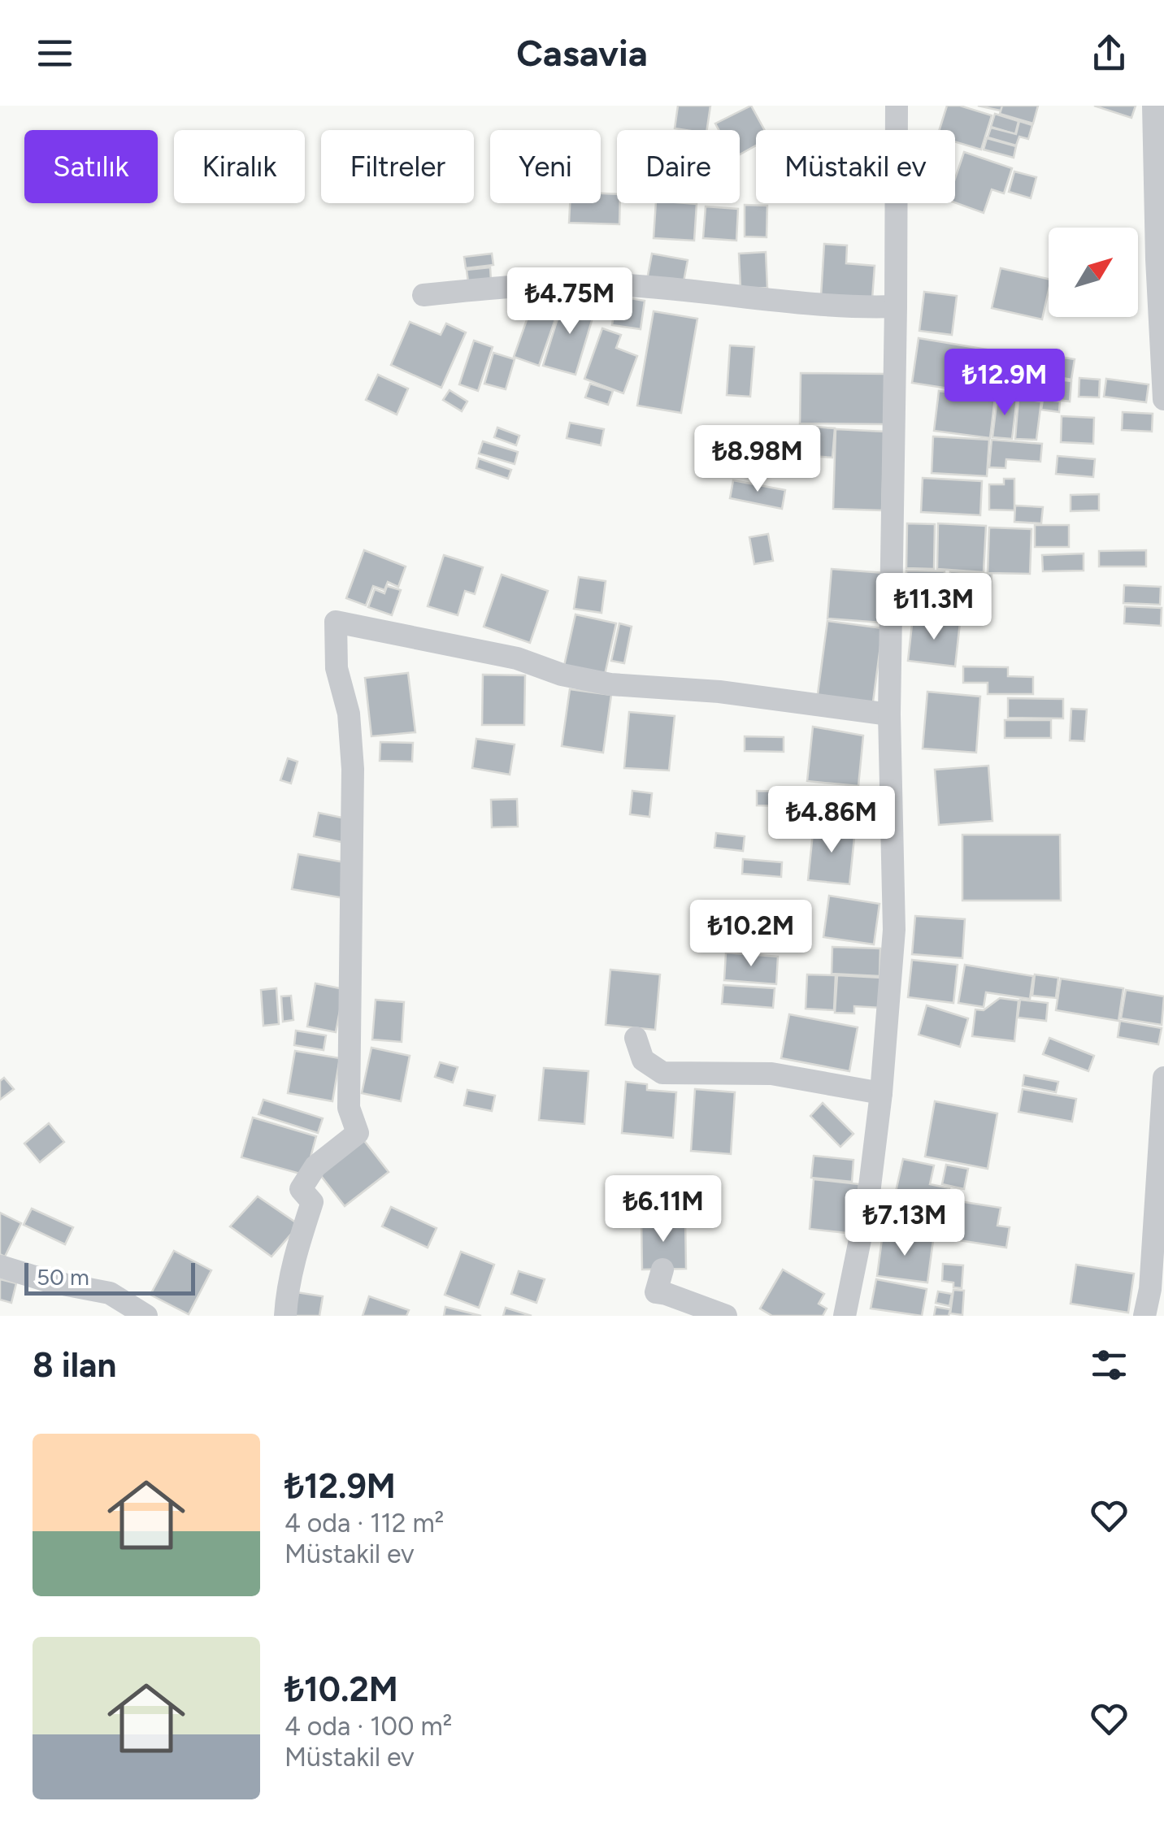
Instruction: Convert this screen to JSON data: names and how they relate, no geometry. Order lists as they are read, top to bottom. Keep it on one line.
{"scale_bar":"50 m","north":"top right","page":{"header":"Casavia","chip":["Satılık","Kiralık","Filtreler","Yeni","Daire","Müstakil ev"],"price":["₺4.75M","₺12.9M","₺8.98M","₺11.3M","₺4.86M","₺10.2M","₺6.11M","₺7.13M"],"scale":"50 m","heading":"8 ilan","list":[{"name":"₺12.9M","note":"4 oda · 112 m² · Müstakil ev"},{"name":"₺10.2M","note":"4 oda · 100 m² · Müstakil ev"}]}}
